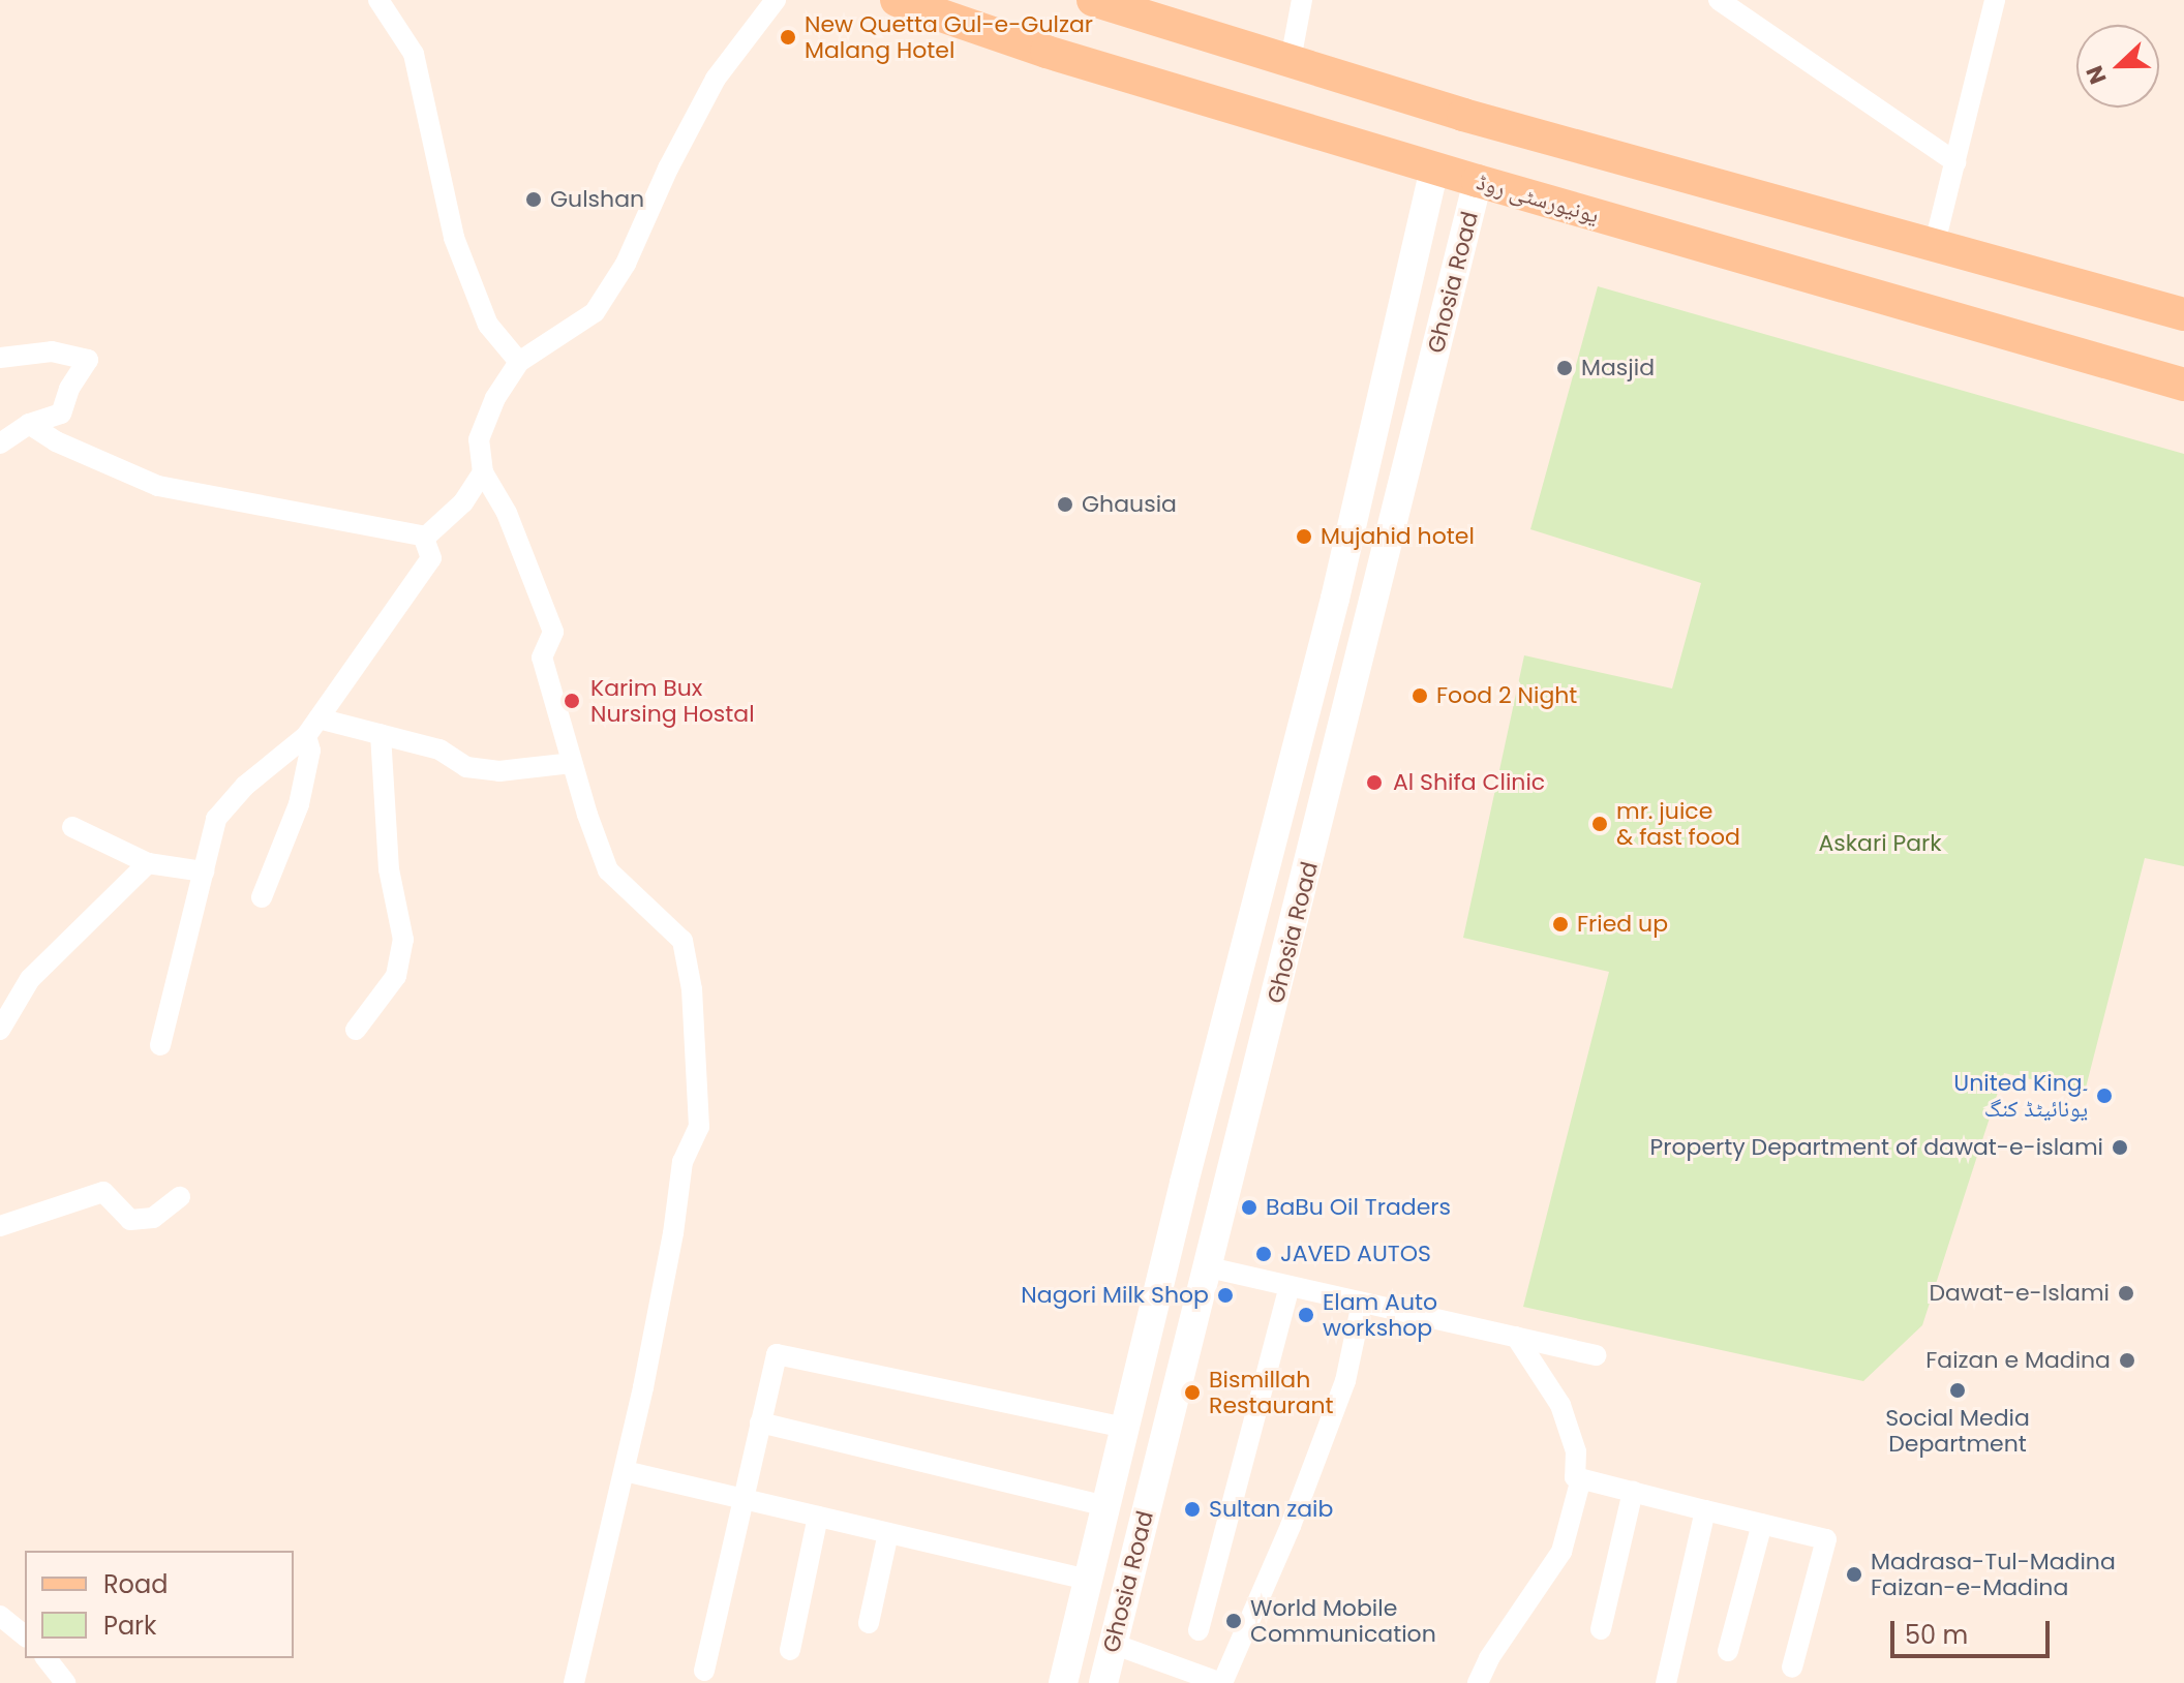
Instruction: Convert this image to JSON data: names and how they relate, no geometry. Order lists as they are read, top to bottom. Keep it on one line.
{"streets":{"main road":["یونیورسٹی روڈ","Ghosia Road"]},"crossings":[["یونیورسٹی روڈ","Ghosia Road"]],"parks":["Askari Park"],"places":["New Quetta Gul-e-Gulzar Malang Hotel","Gulshan","Masjid","Ghausia","Mujahid hotel","Food 2 Night","Karim Bux Nursing Hostal","Al Shifa Clinic","mr. juice & fast food","Fried up","United King۔ یونائیٹڈ کنگ","Property Department of dawat-e-islami","BaBu Oil Traders","JAVED AUTOS","Dawat-e-Islami","Nagori Milk Shop","Elam Auto workshop","Faizan e Madina","Social Media Department","Bismillah Restaurant","Sultan zaib","Madrasa-Tul-Madina Faizan-e-Madina","World Mobile Communication"],"legend":["Road","Park"],"scale_bar":"50 m","north":"left"}
